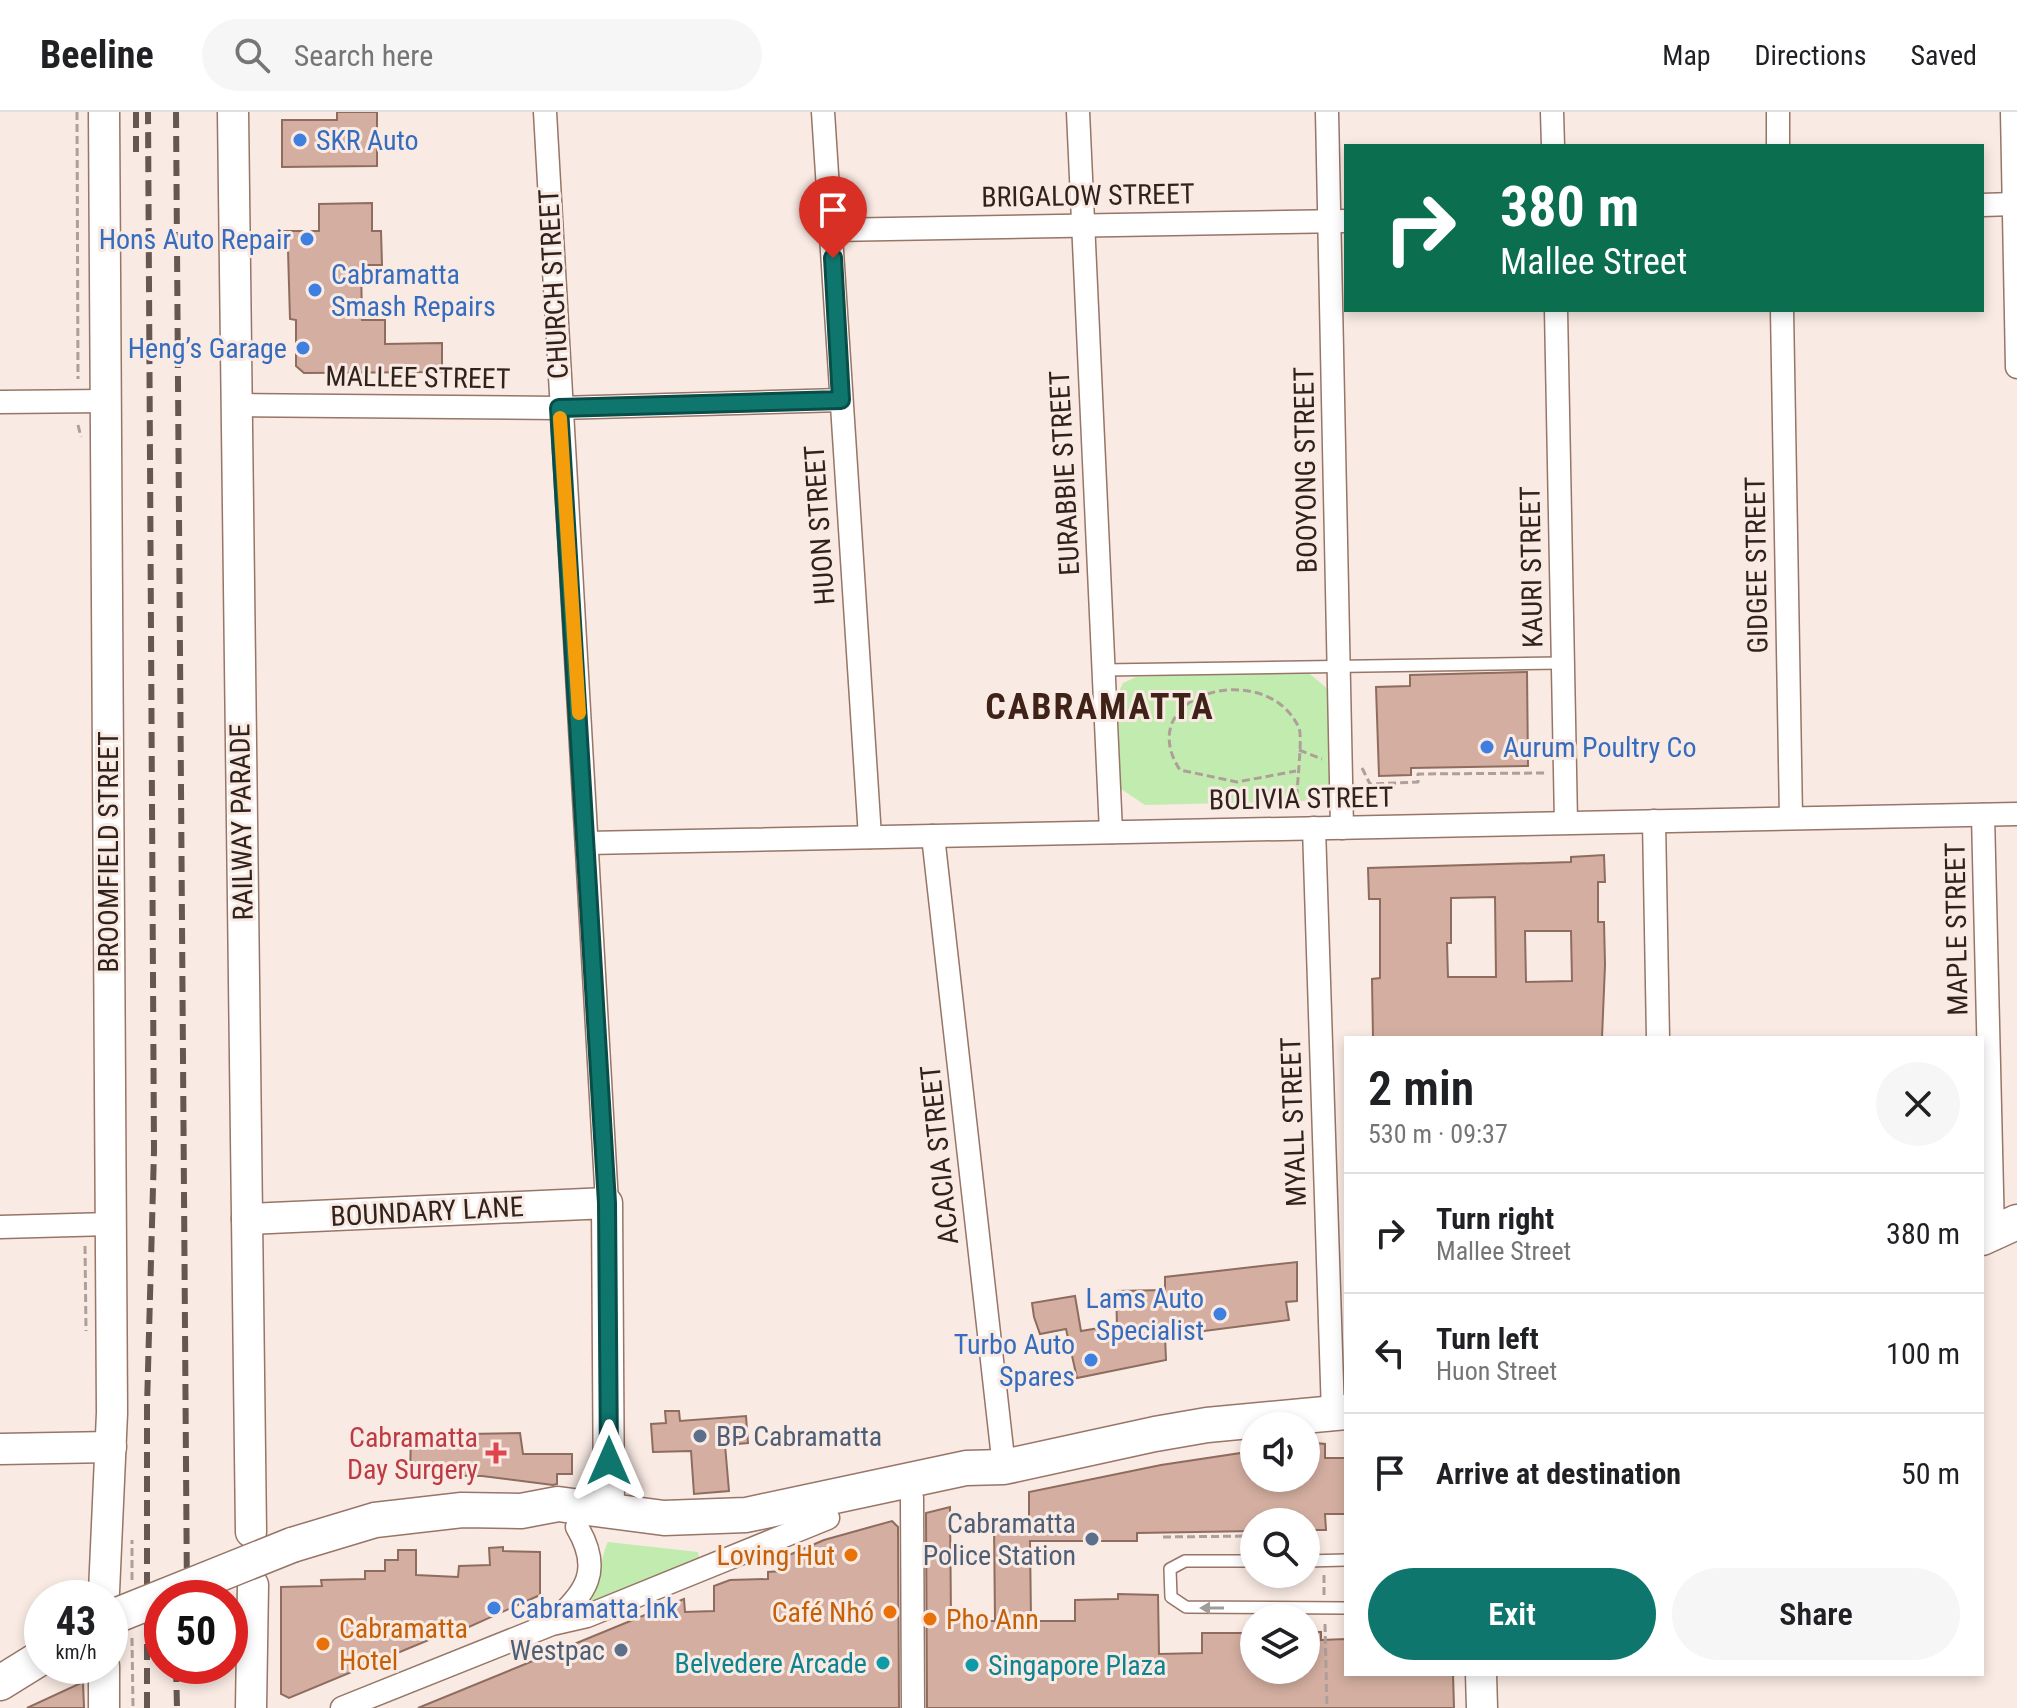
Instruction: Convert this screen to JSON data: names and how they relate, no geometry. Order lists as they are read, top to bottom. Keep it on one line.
{"streets":{"street":["BRIGALOW STREET","CHURCH STREET","MALLEE STREET","BOOYONG STREET","EURABBIE STREET","HUON STREET","GIDGEE STREET","KAURI STREET","BOLIVIA STREET","RAILWAY PARADE","BROOMFIELD STREET","MAPLE STREET","MYALL STREET","ACACIA STREET","BOUNDARY LANE"]},"crossings":[["BRIGALOW STREET","BOOYONG STREET"],["BRIGALOW STREET","EURABBIE STREET"],["BRIGALOW STREET","HUON STREET"],["CHURCH STREET","MALLEE STREET"],["CHURCH STREET","BOLIVIA STREET"],["CHURCH STREET","BOUNDARY LANE"],["MALLEE STREET","HUON STREET"],["MALLEE STREET","RAILWAY PARADE"],["BOOYONG STREET","BOLIVIA STREET"],["EURABBIE STREET","BOLIVIA STREET"],["HUON STREET","BOLIVIA STREET"],["GIDGEE STREET","BOLIVIA STREET"],["KAURI STREET","BOLIVIA STREET"],["BOLIVIA STREET","MAPLE STREET"],["BOLIVIA STREET","MYALL STREET"],["BOLIVIA STREET","ACACIA STREET"],["RAILWAY PARADE","BOUNDARY LANE"]],"districts":["CABRAMATTA"],"places":{"other":["SKR Auto","Hons Auto Repair","Cabramatta Smash Repairs","Heng’s Garage","Aurum Poultry Co","Lams Auto Specialist","Turbo Auto Spares","BP Cabramatta","Cabramatta Police Station","Loving Hut","Cabramatta Ink","Café Nhó","Pho Ann","Cabramatta Hotel","Westpac","Belvedere Arcade","Singapore Plaza"],"health":["Cabramatta Day Surgery"]},"page":{"header":"Beeline","search":"Search here","nav":["Map","Directions","Saved"],"turn":["380 m","Mallee Street"],"heading":["2 min","530 m · 09:37"],"list":[{"name":"Turn right","note":"Mallee Street","value":"380 m"},{"name":"Turn left","note":"Huon Street","value":"100 m"},{"name":"Arrive at destination","value":"50 m"}],"buttons":["Exit","Share"],"speed":"43 km/h","limit":"50"}}
